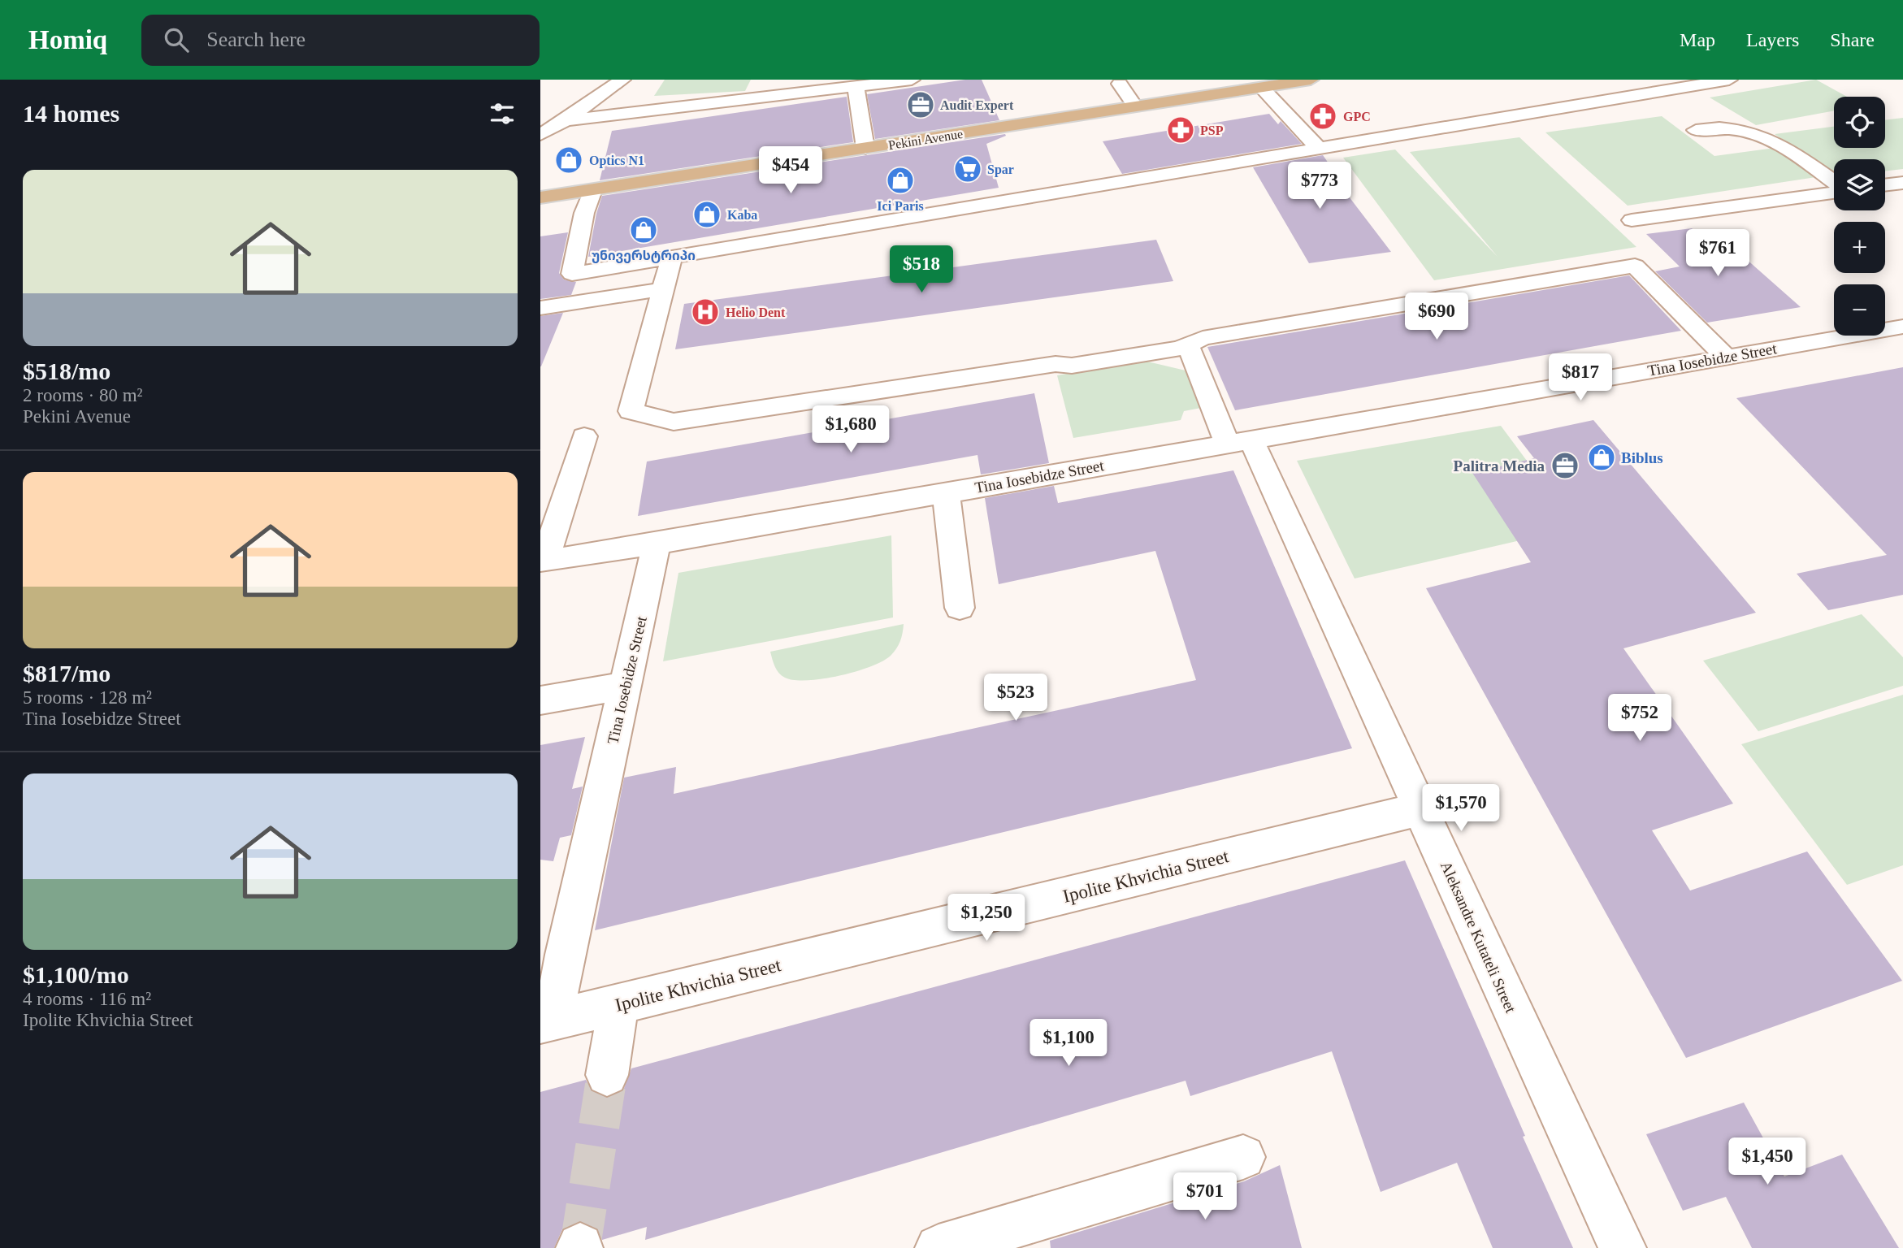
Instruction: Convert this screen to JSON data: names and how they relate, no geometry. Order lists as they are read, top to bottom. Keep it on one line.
{"streets":{"main road":["Pekini Avenue"],"street":["Tina Iosebidze Street","Ipolite Khvichia Street","Aleksandre Kutateli Street"]},"crossings":[["Tina Iosebidze Street","Ipolite Khvichia Street"],["Tina Iosebidze Street","Aleksandre Kutateli Street"],["Ipolite Khvichia Street","Aleksandre Kutateli Street"]],"places":{"office":["Audit Expert","Palitra Media"],"pharmacy":["GPC","PSP"],"shop":["Optics N1","Ici Paris","Kaba","უნივერსტრიპი","Biblus"],"supermarket":["Spar"],"hospital":["Helio Dent"]},"page":{"header":"Homiq","search":"Search here","nav":["Map","Layers","Share"],"heading":"14 homes","map_buttons":["+","−"],"price":["$454","$773","$761","$518","$690","$817","$1,680","$523","$752","$1,570","$1,250","$1,100","$1,450","$701"],"list":[{"name":"$518/mo","note":"2 rooms · 80 m² · Pekini Avenue"},{"name":"$817/mo","note":"5 rooms · 128 m² · Tina Iosebidze Street"},{"name":"$1,100/mo","note":"4 rooms · 116 m² · Ipolite Khvichia Street"}]}}
